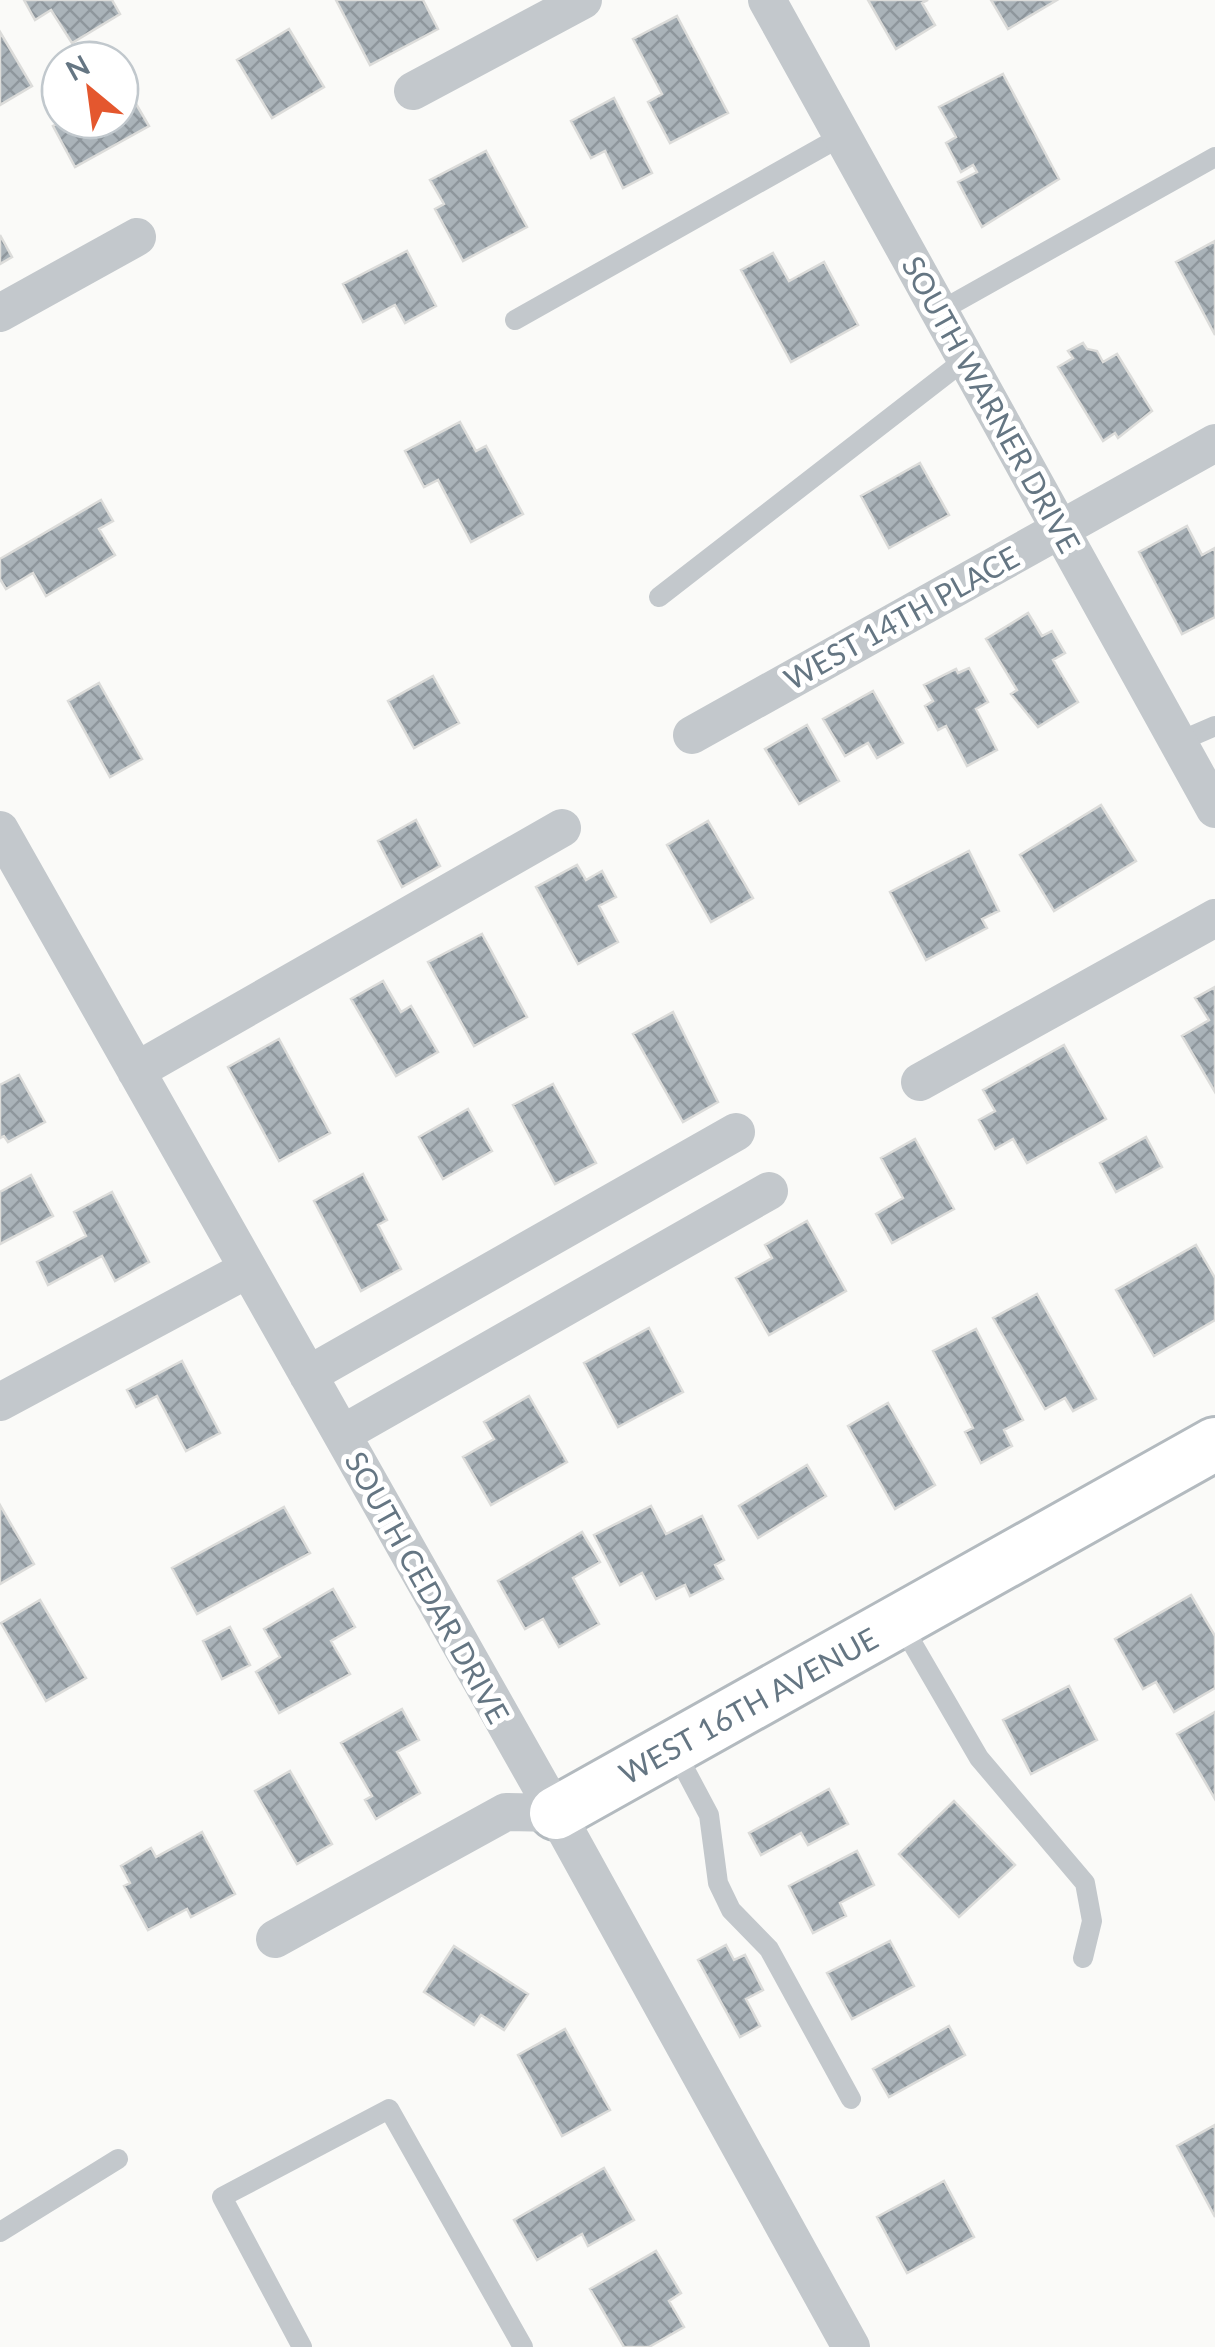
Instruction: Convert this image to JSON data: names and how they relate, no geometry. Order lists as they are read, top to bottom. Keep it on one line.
{"streets":{"street":["SOUTH WARNER DRIVE","WEST 14TH PLACE","SOUTH CEDAR DRIVE","WEST 16TH AVENUE"]},"crossings":[["SOUTH WARNER DRIVE","WEST 14TH PLACE"],["SOUTH CEDAR DRIVE","WEST 16TH AVENUE"]],"north":"top left"}
